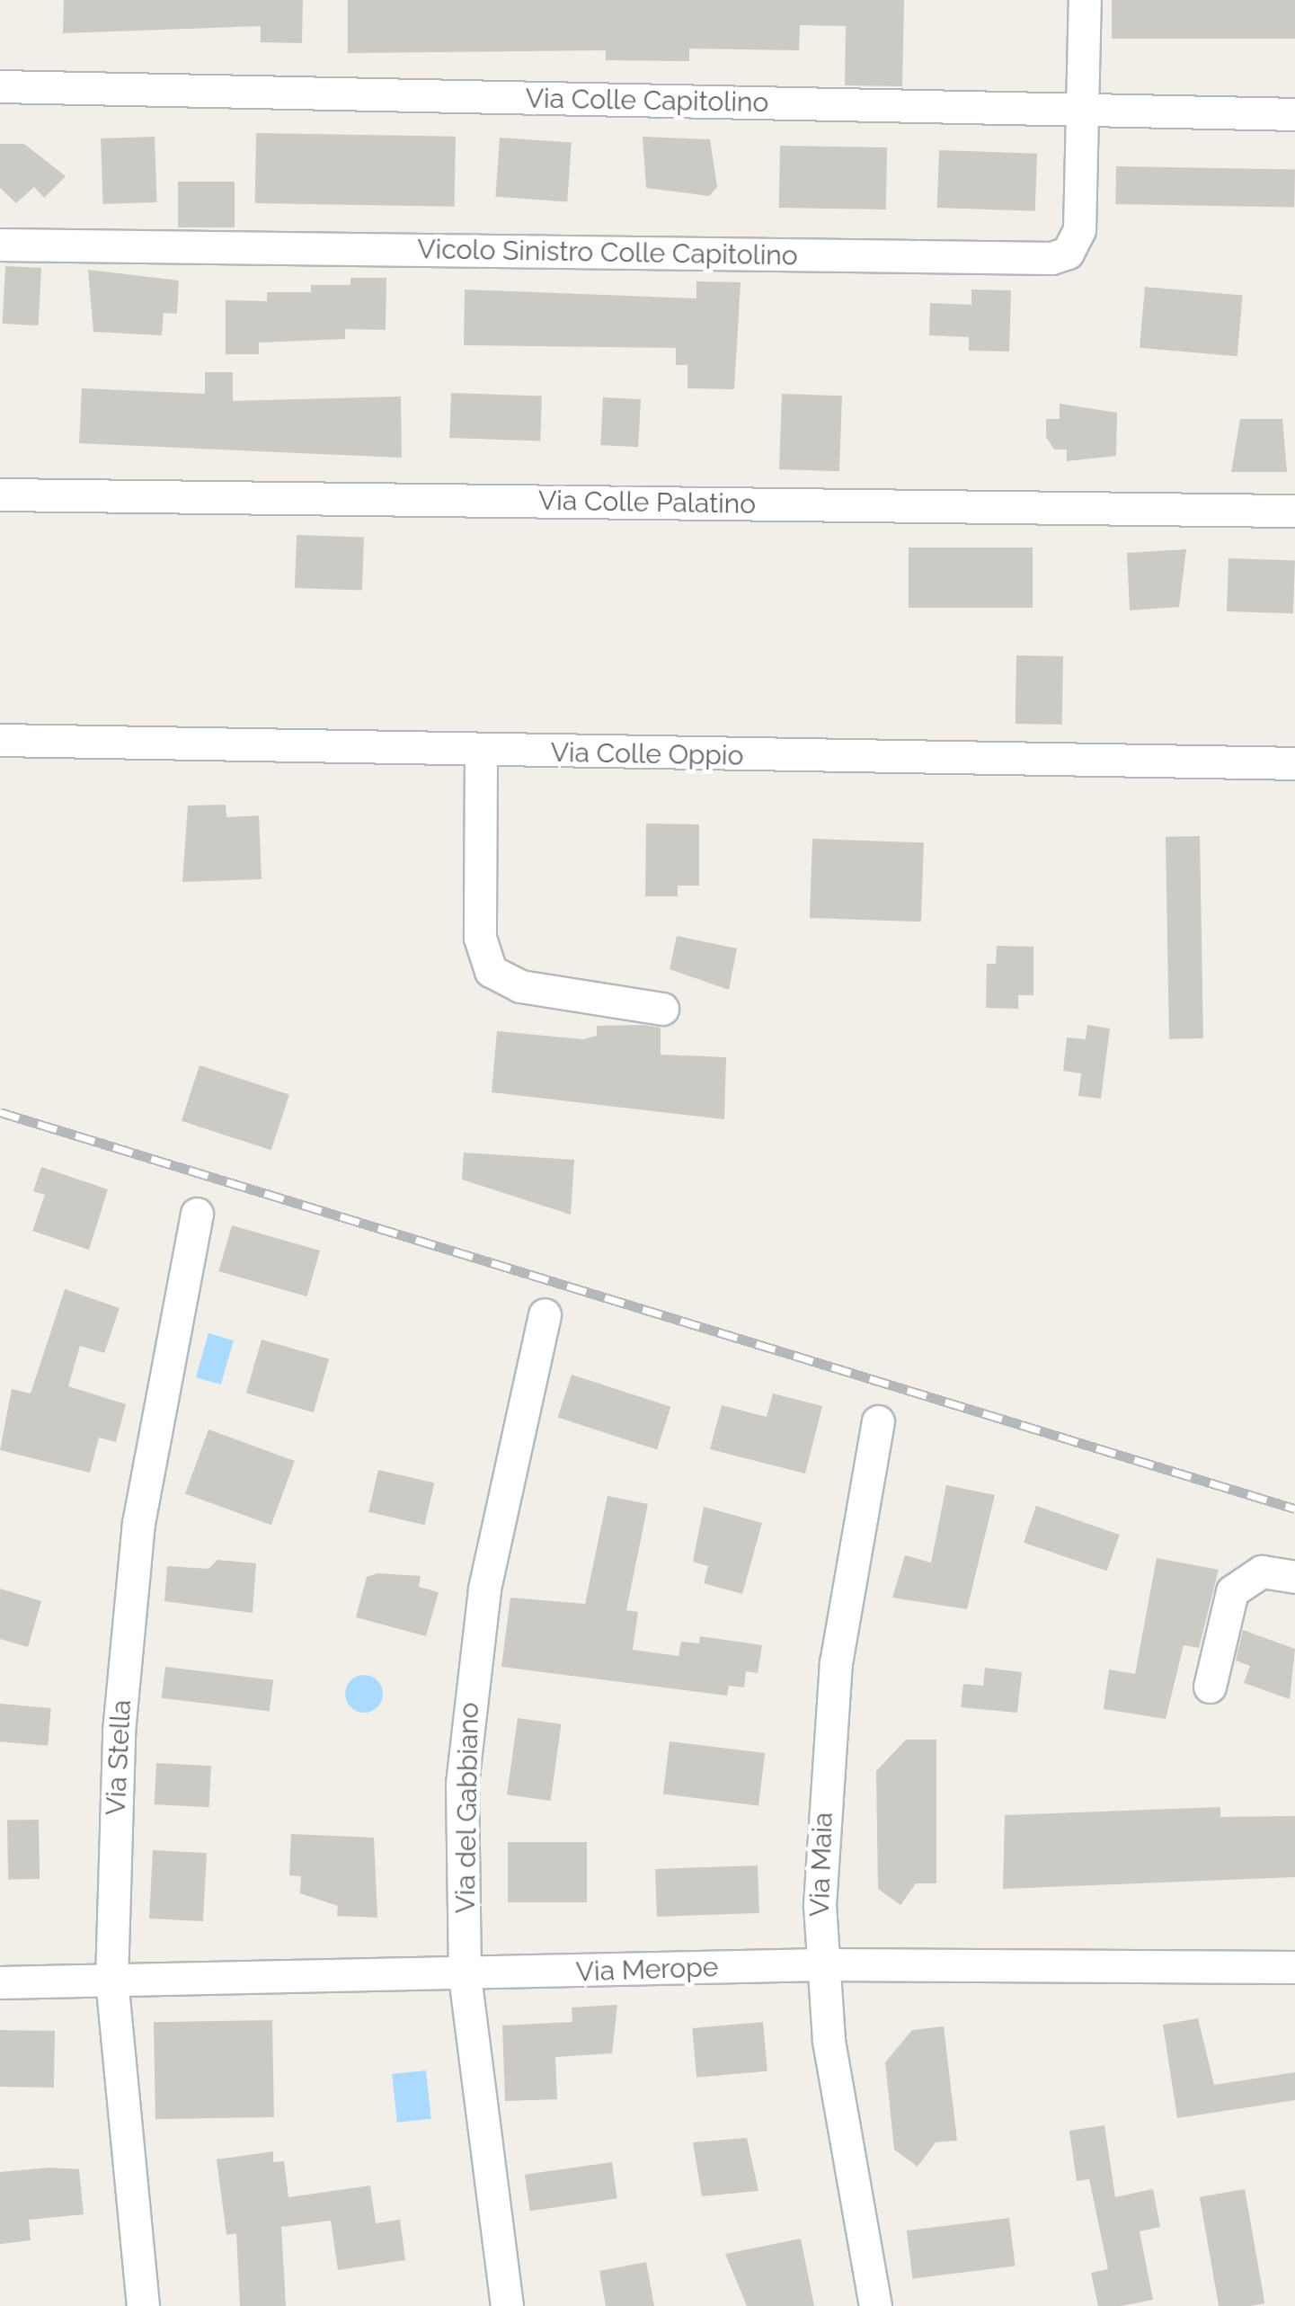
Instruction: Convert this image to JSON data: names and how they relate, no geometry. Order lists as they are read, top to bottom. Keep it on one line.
{"streets":{"street":["Via Colle Capitolino","Vicolo Sinistro Colle Capitolino","Via Colle Palatino","Via Colle Oppio","Via Stella","Via del Gabbiano","Via Maia","Via Merope"]},"crossings":[["Via Colle Capitolino","Vicolo Sinistro Colle Capitolino"],["Via Stella","Via Merope"],["Via del Gabbiano","Via Merope"],["Via Maia","Via Merope"]]}
